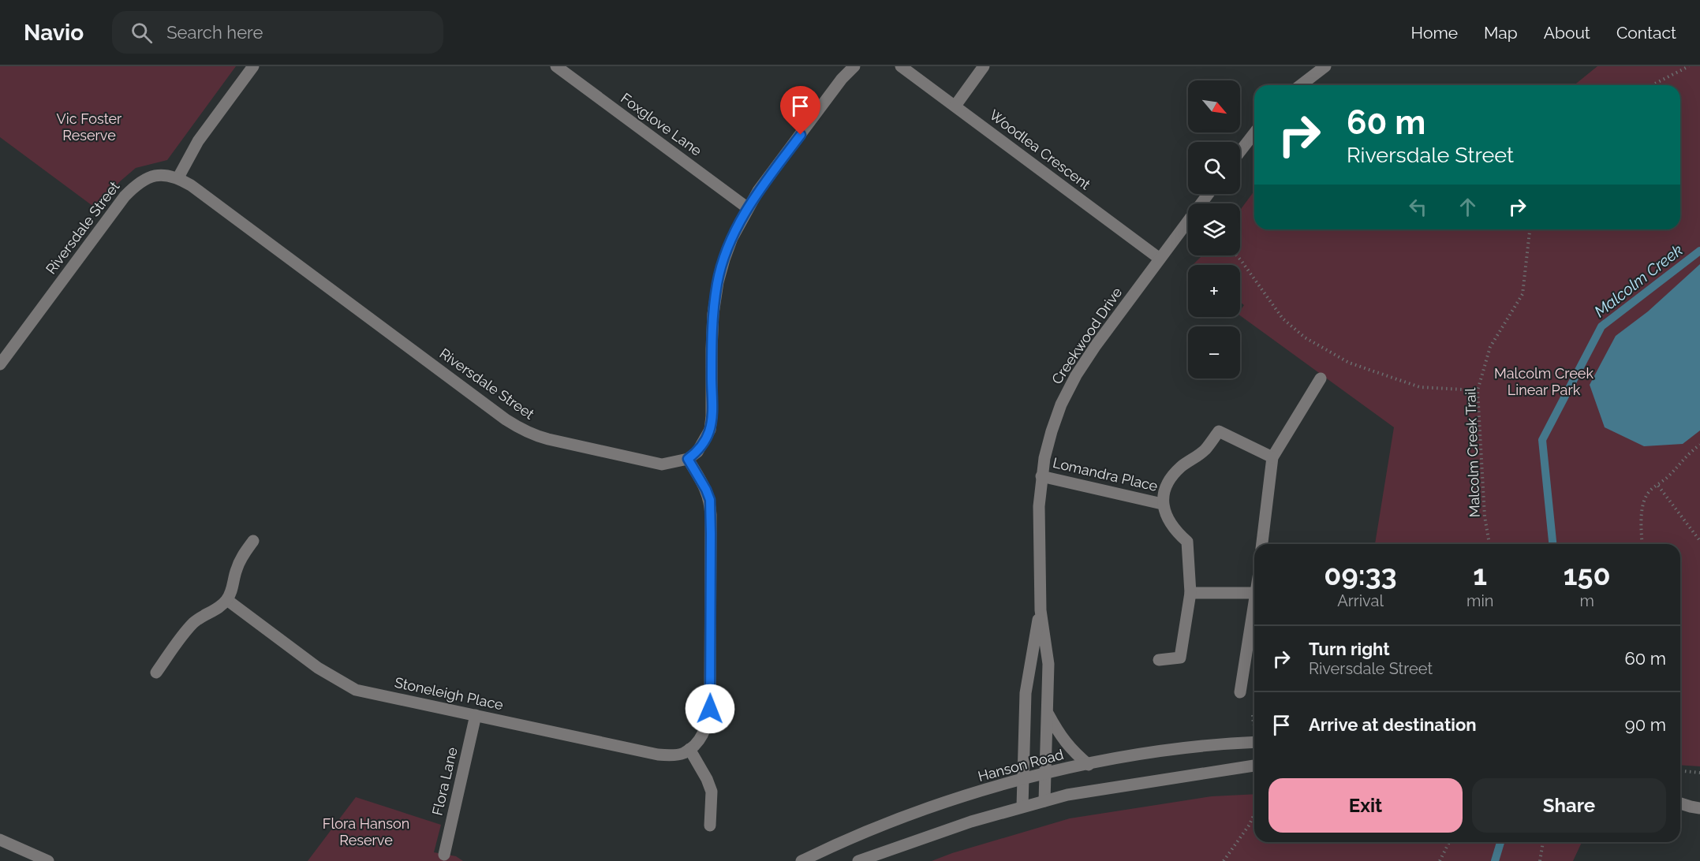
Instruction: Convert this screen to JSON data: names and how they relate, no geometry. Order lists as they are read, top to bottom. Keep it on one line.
{"streets":{"street":["Foxglove Lane","Woodlea Crescent","Riversdale Street","Creekwood Drive","Lomandra Place","Stoneleigh Place","Hanson Road","Flora Lane"],"path":["Malcolm Creek Trail"]},"crossings":[["Woodlea Crescent","Creekwood Drive"],["Creekwood Drive","Lomandra Place"],["Creekwood Drive","Hanson Road"],["Stoneleigh Place","Flora Lane"]],"water":["Malcolm Creek"],"parks":["Vic Foster Reserve","Malcolm Creek Linear Park","Flora Hanson Reserve"],"north":"bottom right","page":{"header":"Navio","search":"Search here","nav":["Home","Map","About","Contact"],"map_buttons":["+","−"],"turn":["60 m","Riversdale Street"],"eta":["09:33","Arrival","1","min","150","m"],"list":[{"name":"Turn right","note":"Riversdale Street","value":"60 m"},{"name":"Arrive at destination","value":"90 m"}],"buttons":["Exit","Share"]}}
